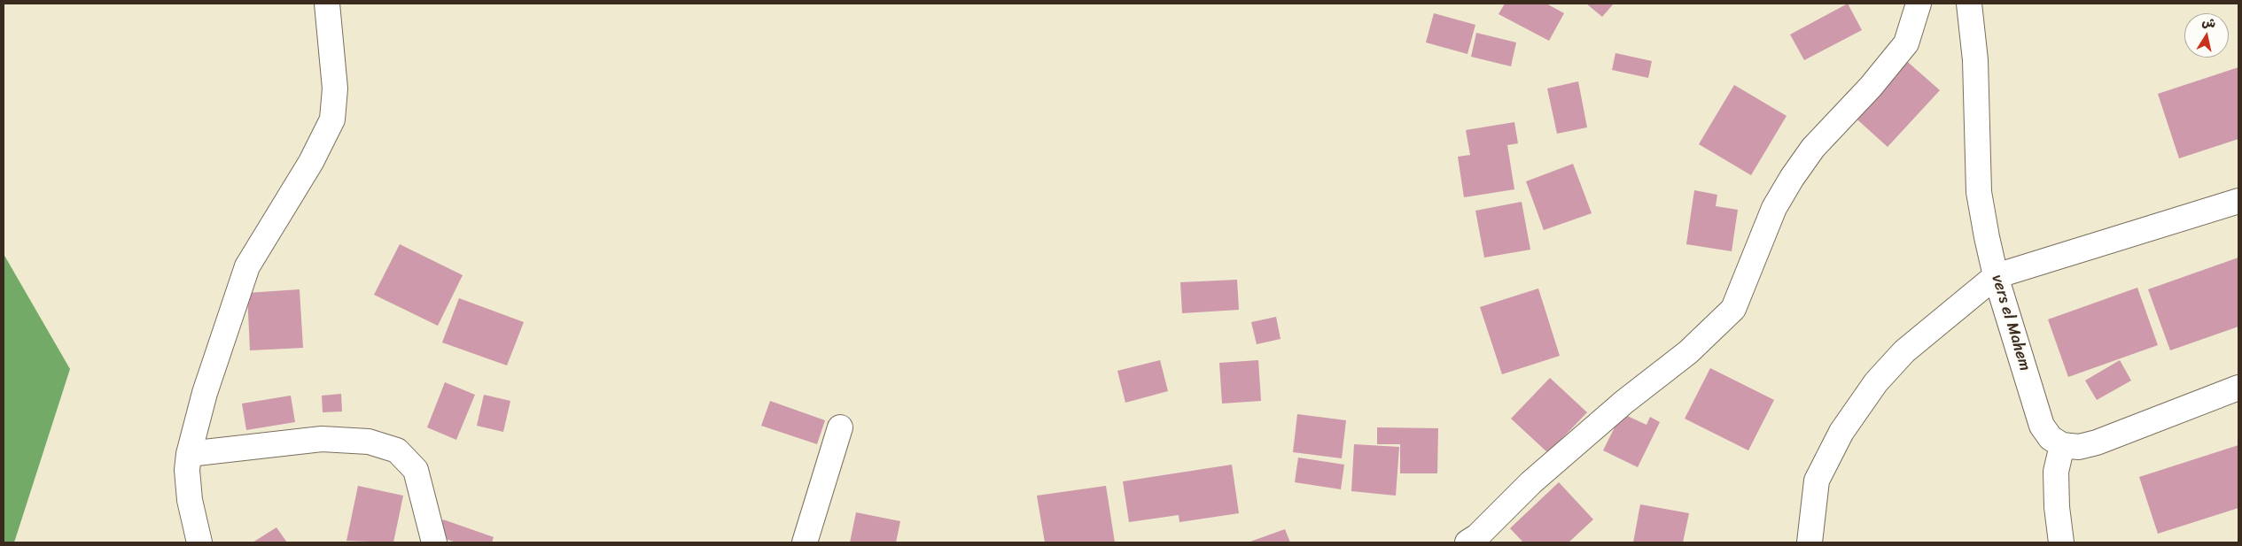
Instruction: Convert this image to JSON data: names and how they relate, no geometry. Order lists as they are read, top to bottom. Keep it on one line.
{"streets":{"street":["vers el Mahem"]},"north":"top"}
